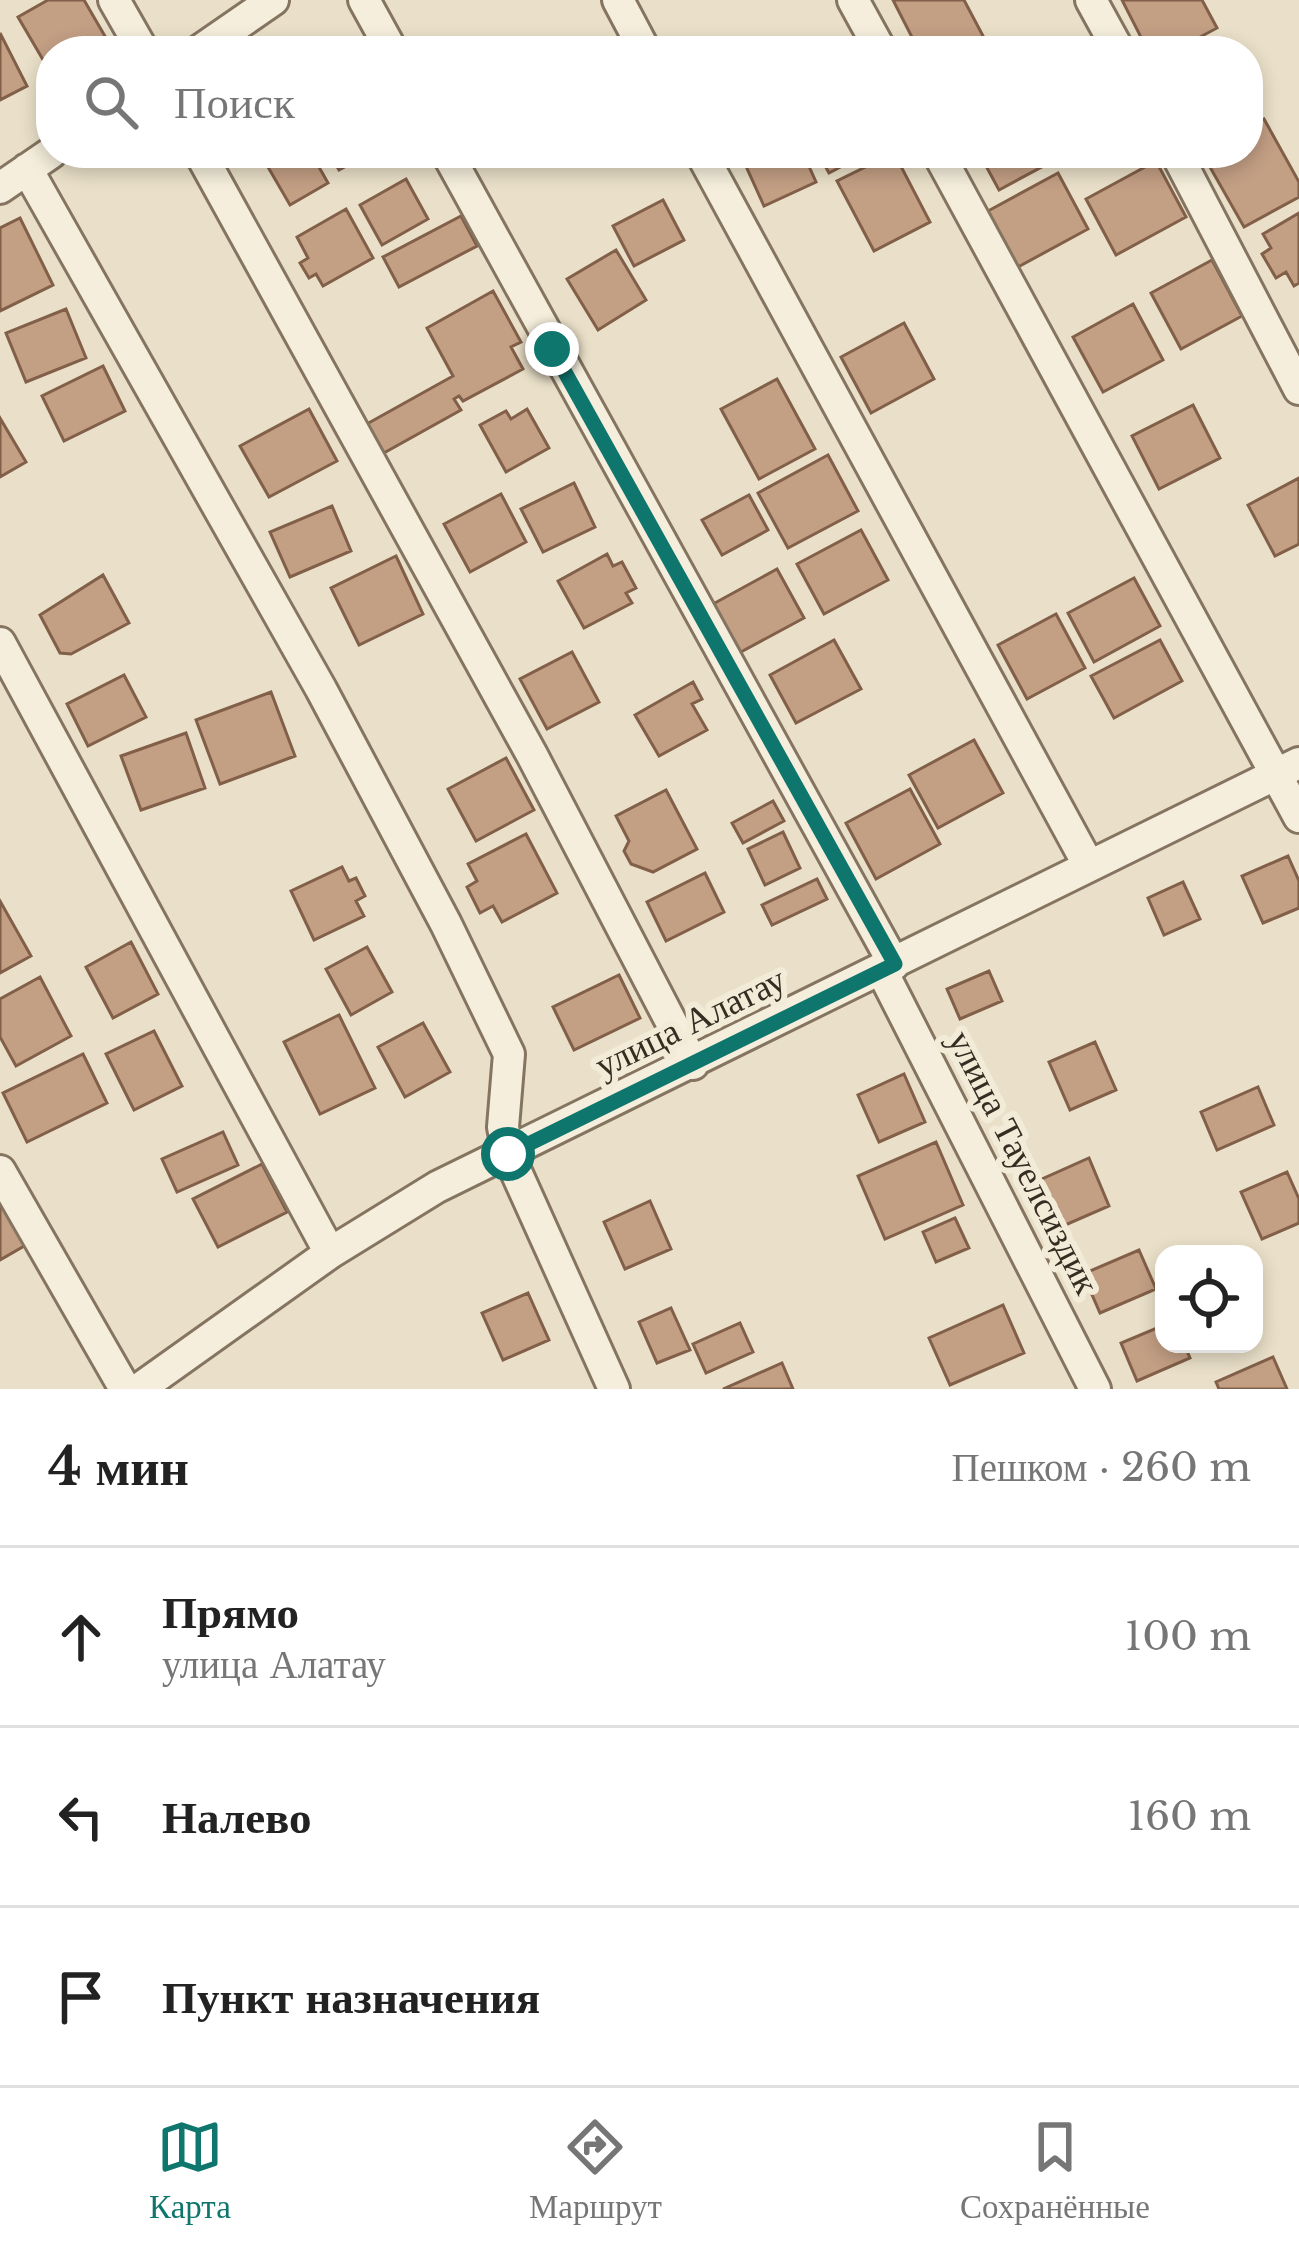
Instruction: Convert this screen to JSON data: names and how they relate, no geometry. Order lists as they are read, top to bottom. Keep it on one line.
{"streets":{"street":["улица Алатау","улица Тауелсиздик"]},"crossings":[["улица Алатау","улица Тауелсиздик"]],"page":{"search":"Поиск","heading":["4 мин","Пешком · 260 m"],"list":[["Прямо","улица Алатау","100 m"],["Налево","160 m"],"Пункт назначения"],"nav":["Карта","Маршрут","Сохранённые"]}}
